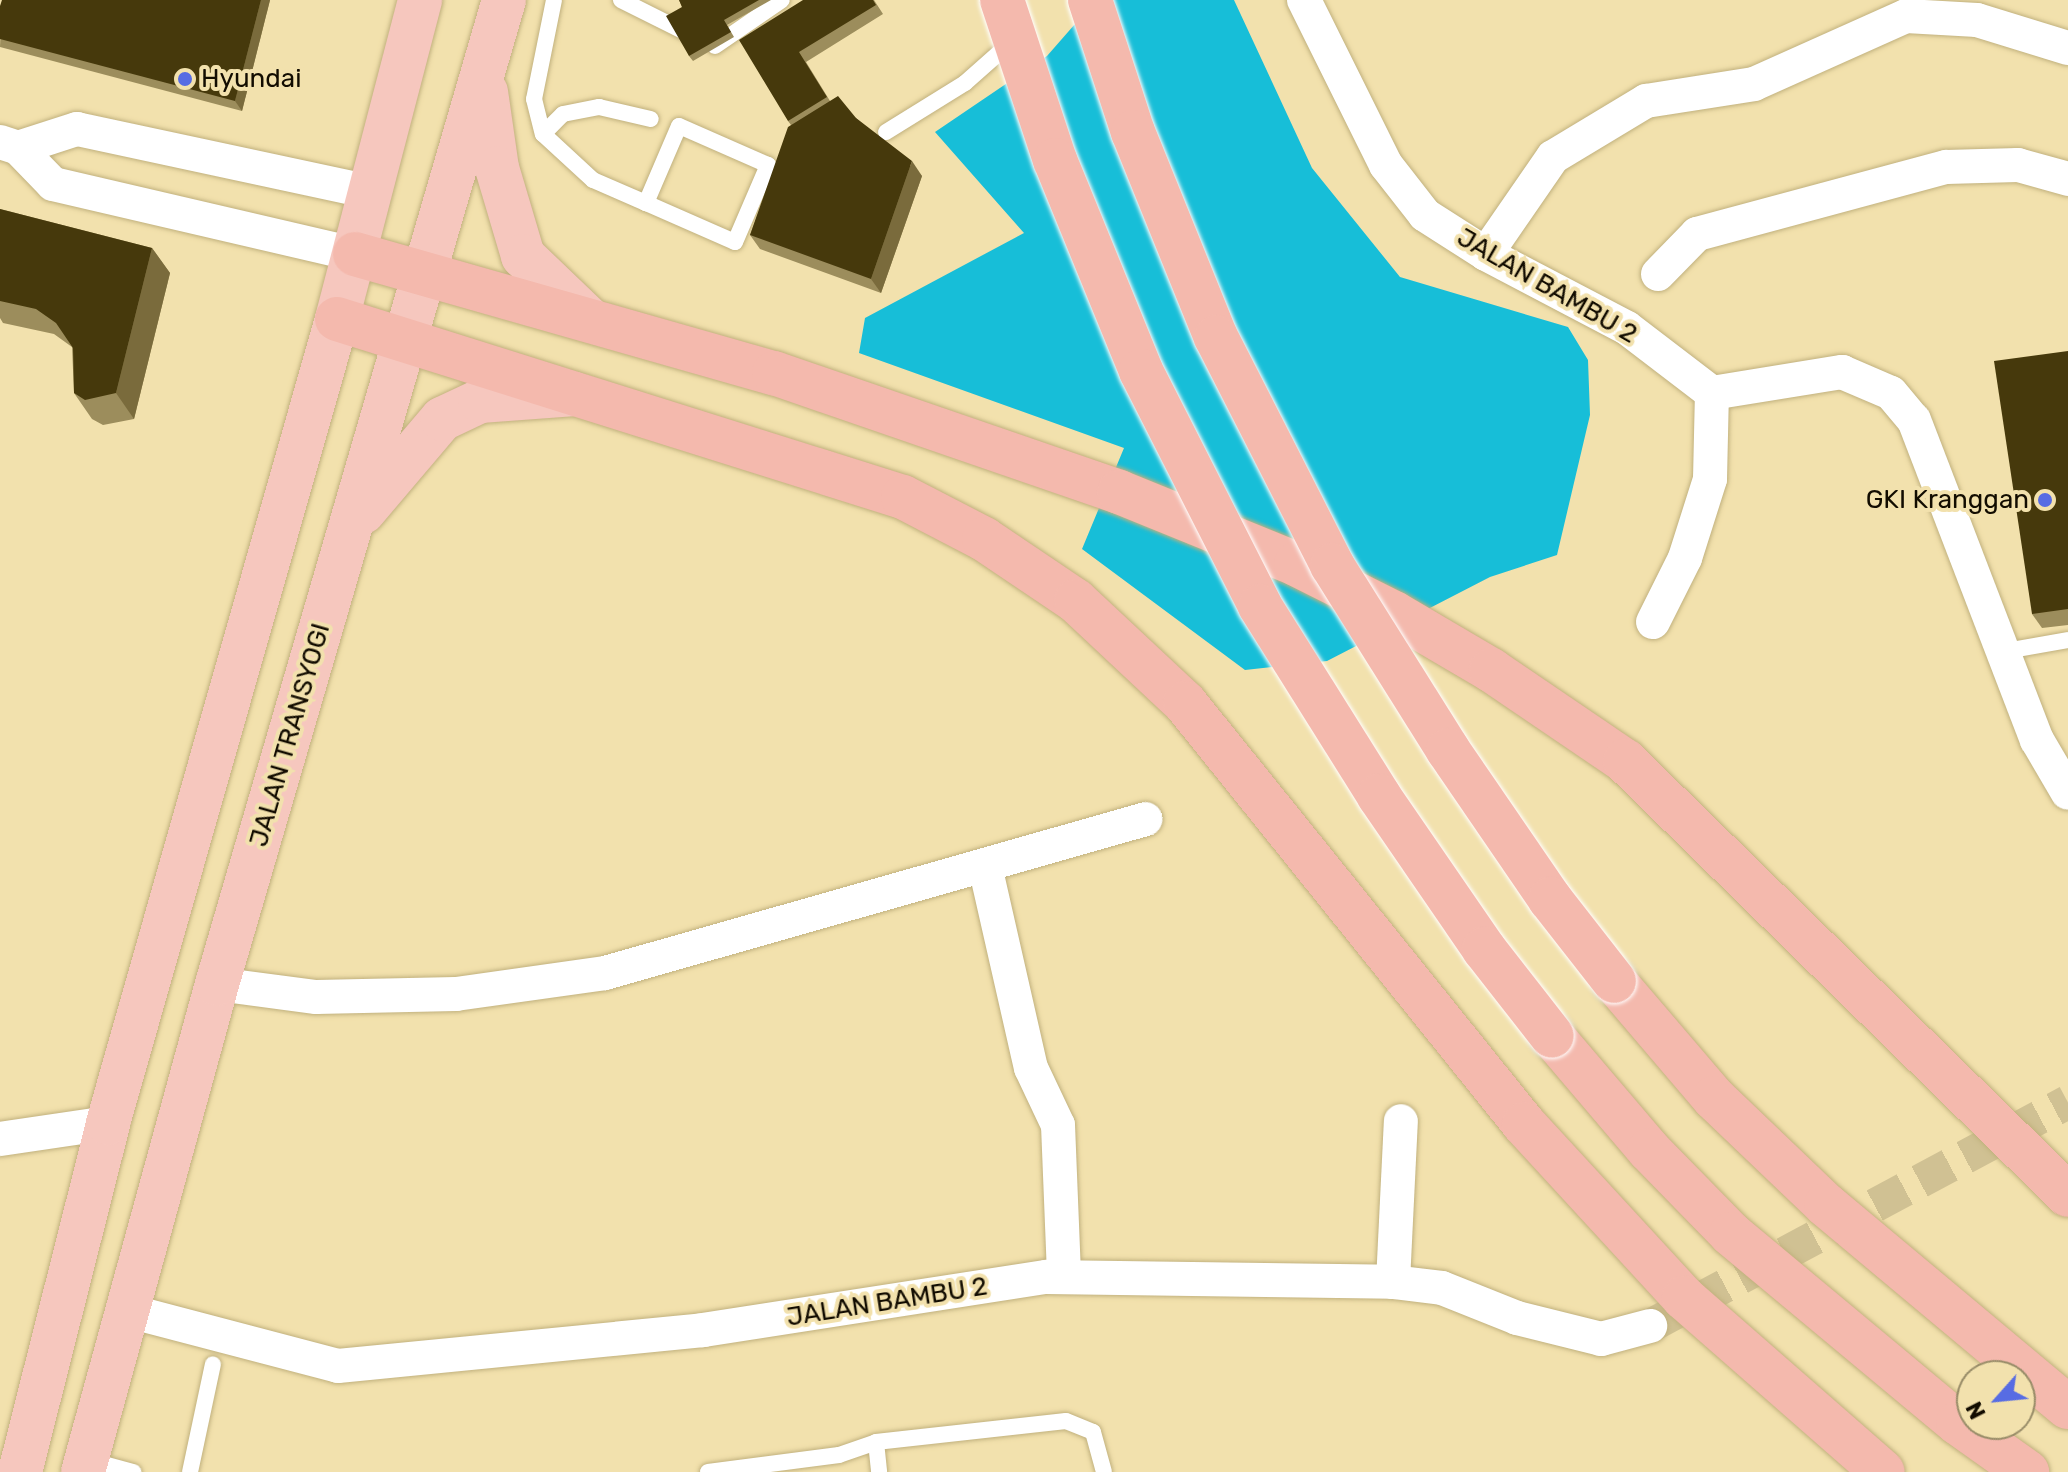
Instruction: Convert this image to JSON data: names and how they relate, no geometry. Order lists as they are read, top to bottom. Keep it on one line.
{"streets":{"highway":["JALAN TRANSYOGI"],"street":["JALAN BAMBU 2"]},"crossings":[["JALAN BAMBU 2","JALAN TRANSYOGI"]],"places":["Hyundai","GKI Kranggan"],"north":"bottom left"}
